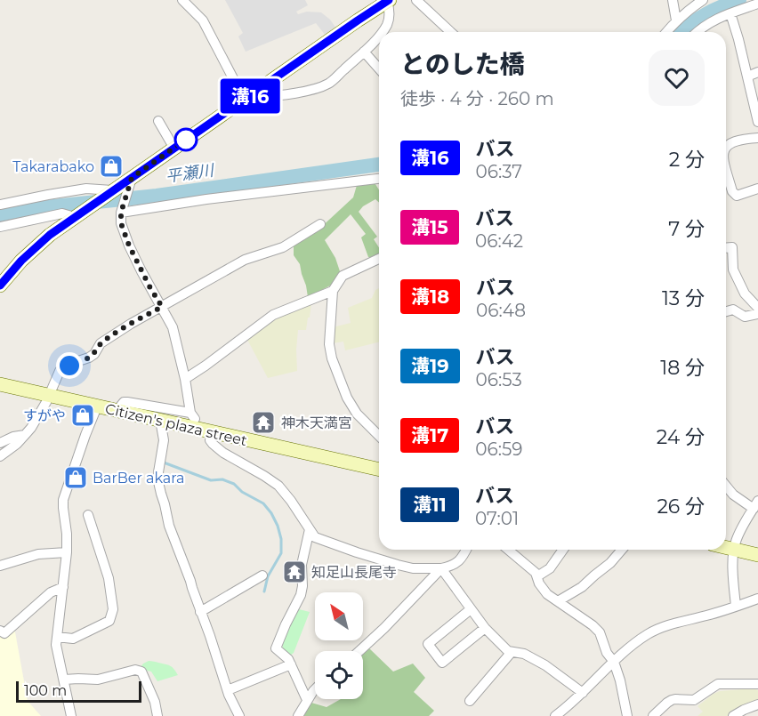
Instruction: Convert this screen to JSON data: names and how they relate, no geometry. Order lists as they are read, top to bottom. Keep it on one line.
{"streets":{"street":["Citizen's plaza street"]},"water":["平瀬川"],"places":{"shop":["Takarabako","すがや","BarBer akara"],"temple":["神木天満宮","知足山長尾寺"]},"lines":["bus line 溝16"],"scale_bar":"100 m","north":"top left","page":{"on_map":"溝16","heading":["とのした橋","徒歩 · 4 分 · 260 m"],"list":[{"mark":"溝16","name":"バス","note":"06:37","value":"2 分"},{"mark":"溝15","name":"バス","note":"06:42","value":"7 分"},{"mark":"溝18","name":"バス","note":"06:48","value":"13 分"},{"mark":"溝19","name":"バス","note":"06:53","value":"18 分"},{"mark":"溝17","name":"バス","note":"06:59","value":"24 分"},{"mark":"溝11","name":"バス","note":"07:01","value":"26 分"}],"scale":"100 m"}}
